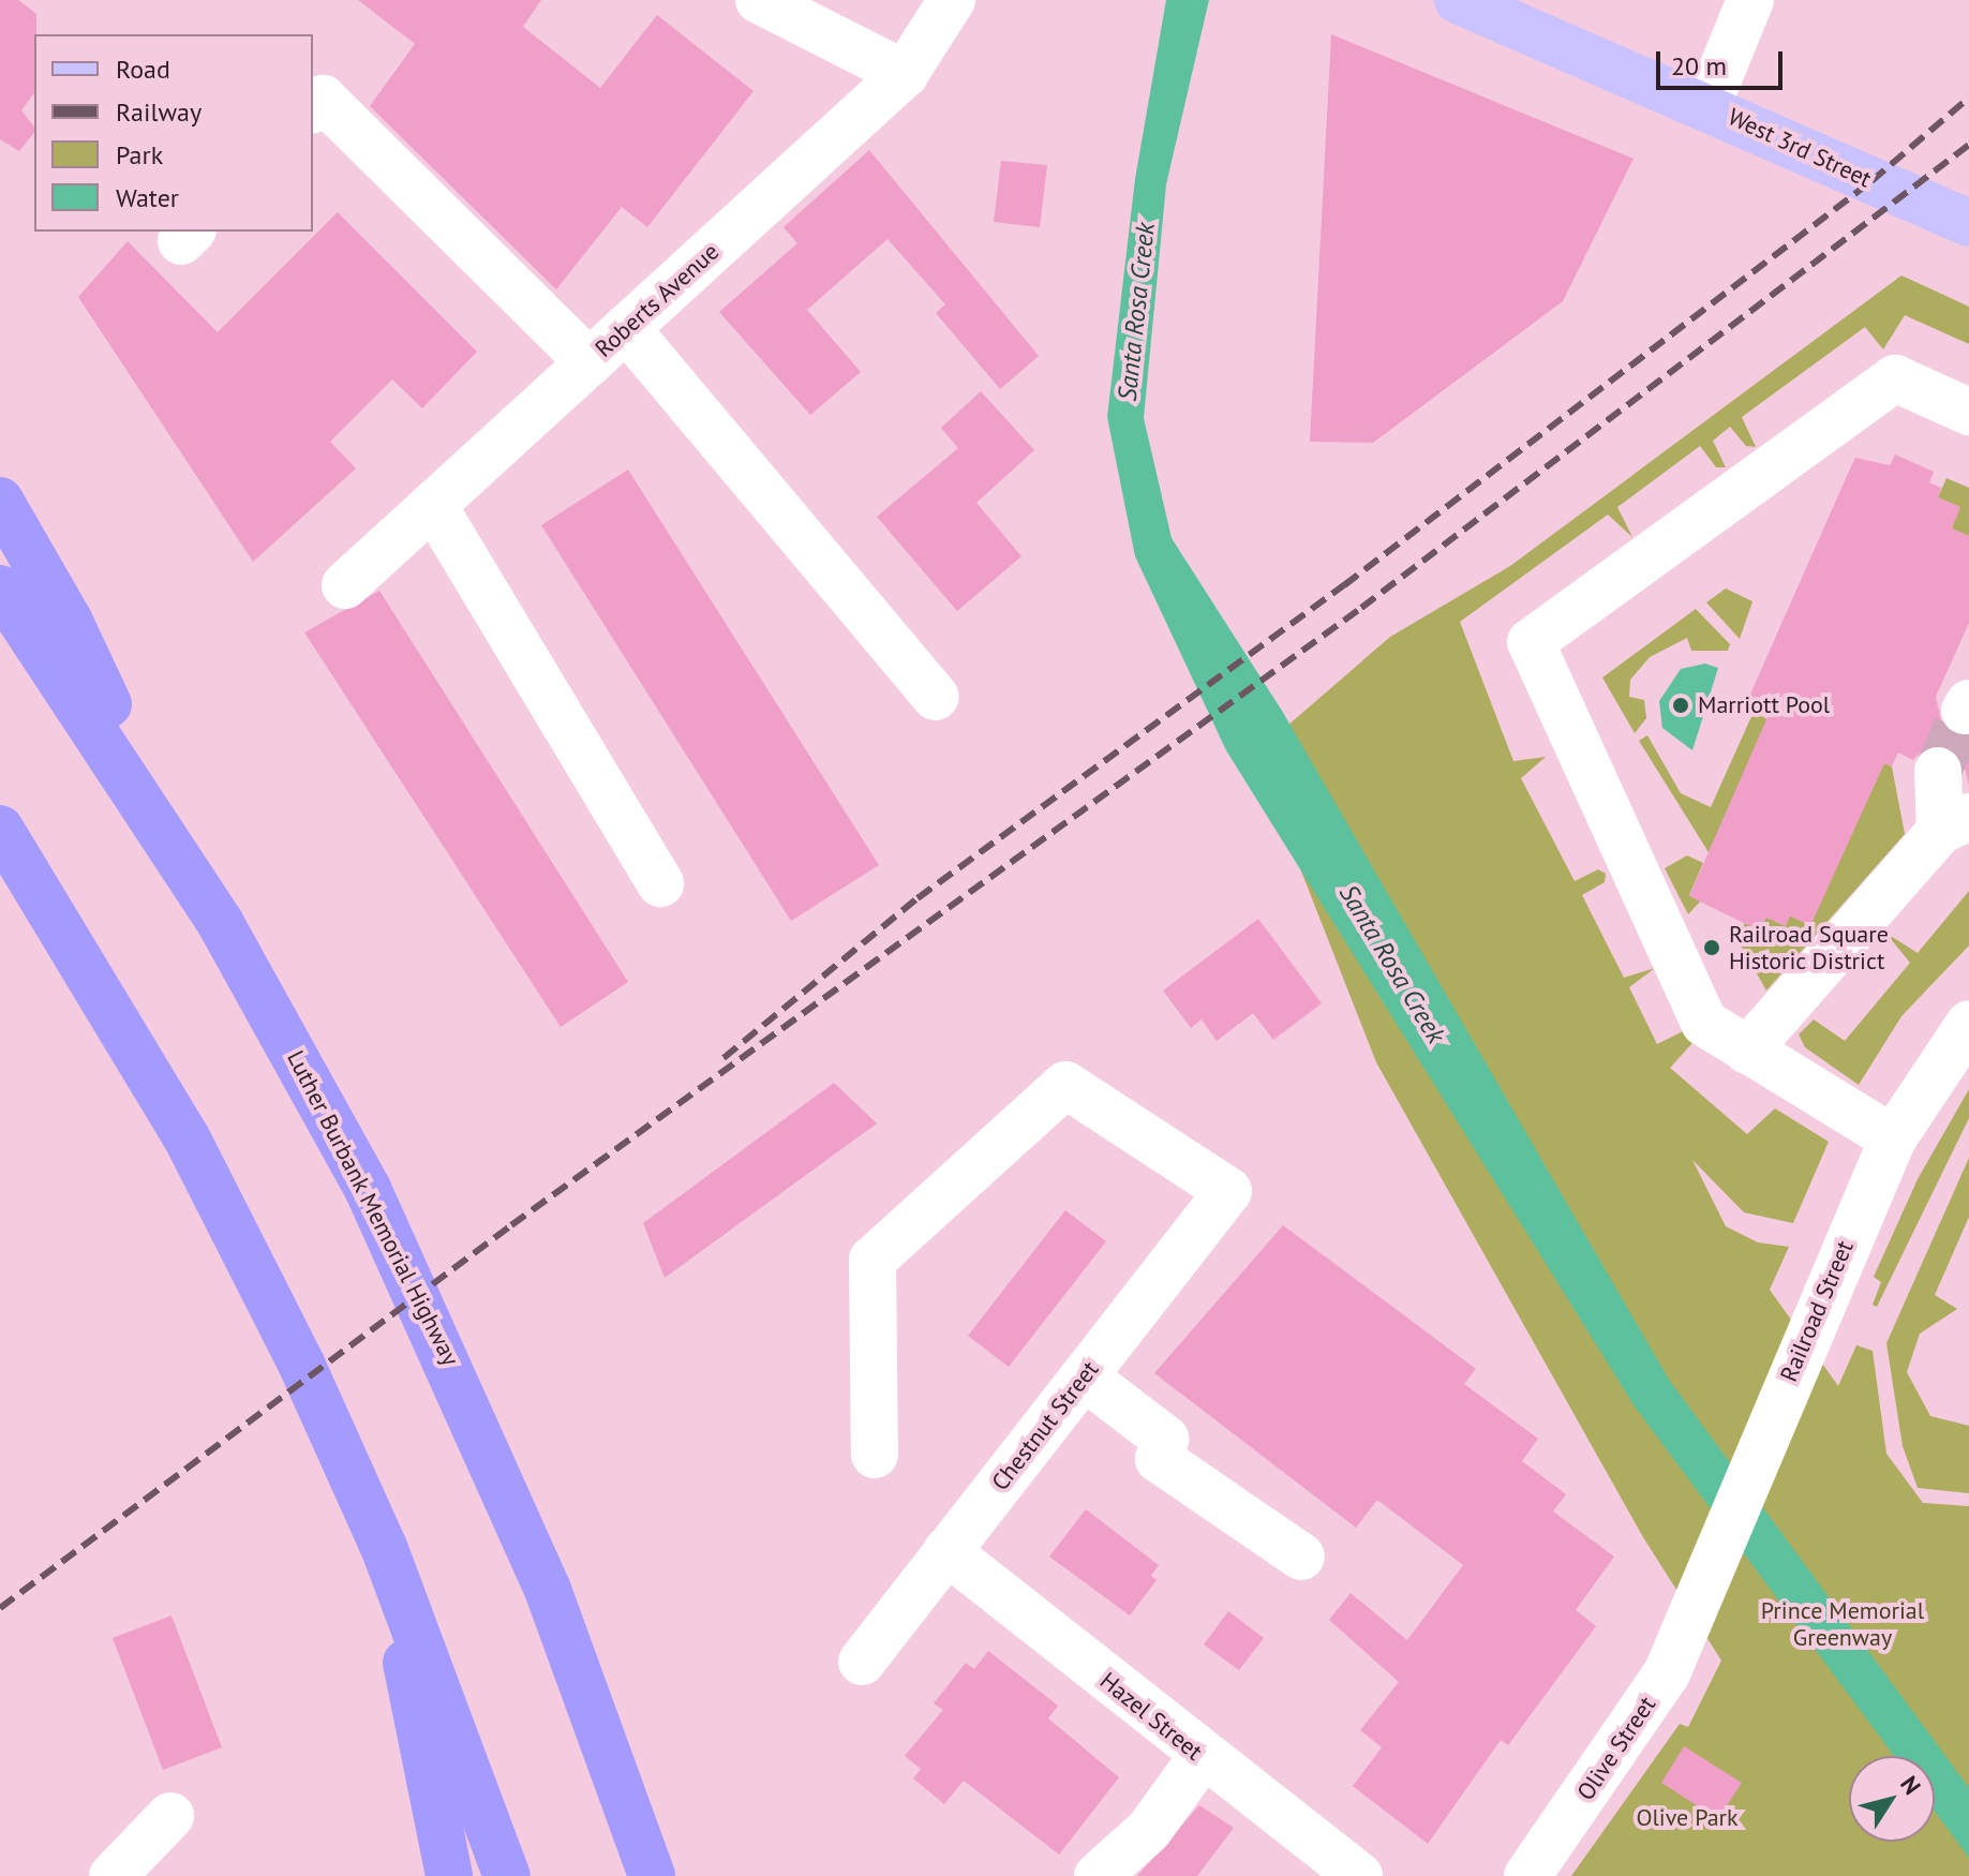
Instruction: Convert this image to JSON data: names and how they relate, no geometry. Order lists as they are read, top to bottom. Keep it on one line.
{"streets":{"highway":["Luther Burbank Memorial Highway"],"main road":["West 3rd Street"],"street":["Roberts Avenue","Railroad Street","Chestnut Street","Hazel Street","Olive Street"]},"crossings":[["Railroad Street","Olive Street"],["Chestnut Street","Hazel Street"]],"water":["Santa Rosa Creek"],"parks":["Prince Memorial Greenway","Olive Park"],"places":["Marriott Pool","Railroad Square Historic District"],"legend":["Road","Railway","Park","Water"],"scale_bar":"20 m","north":"top right"}
